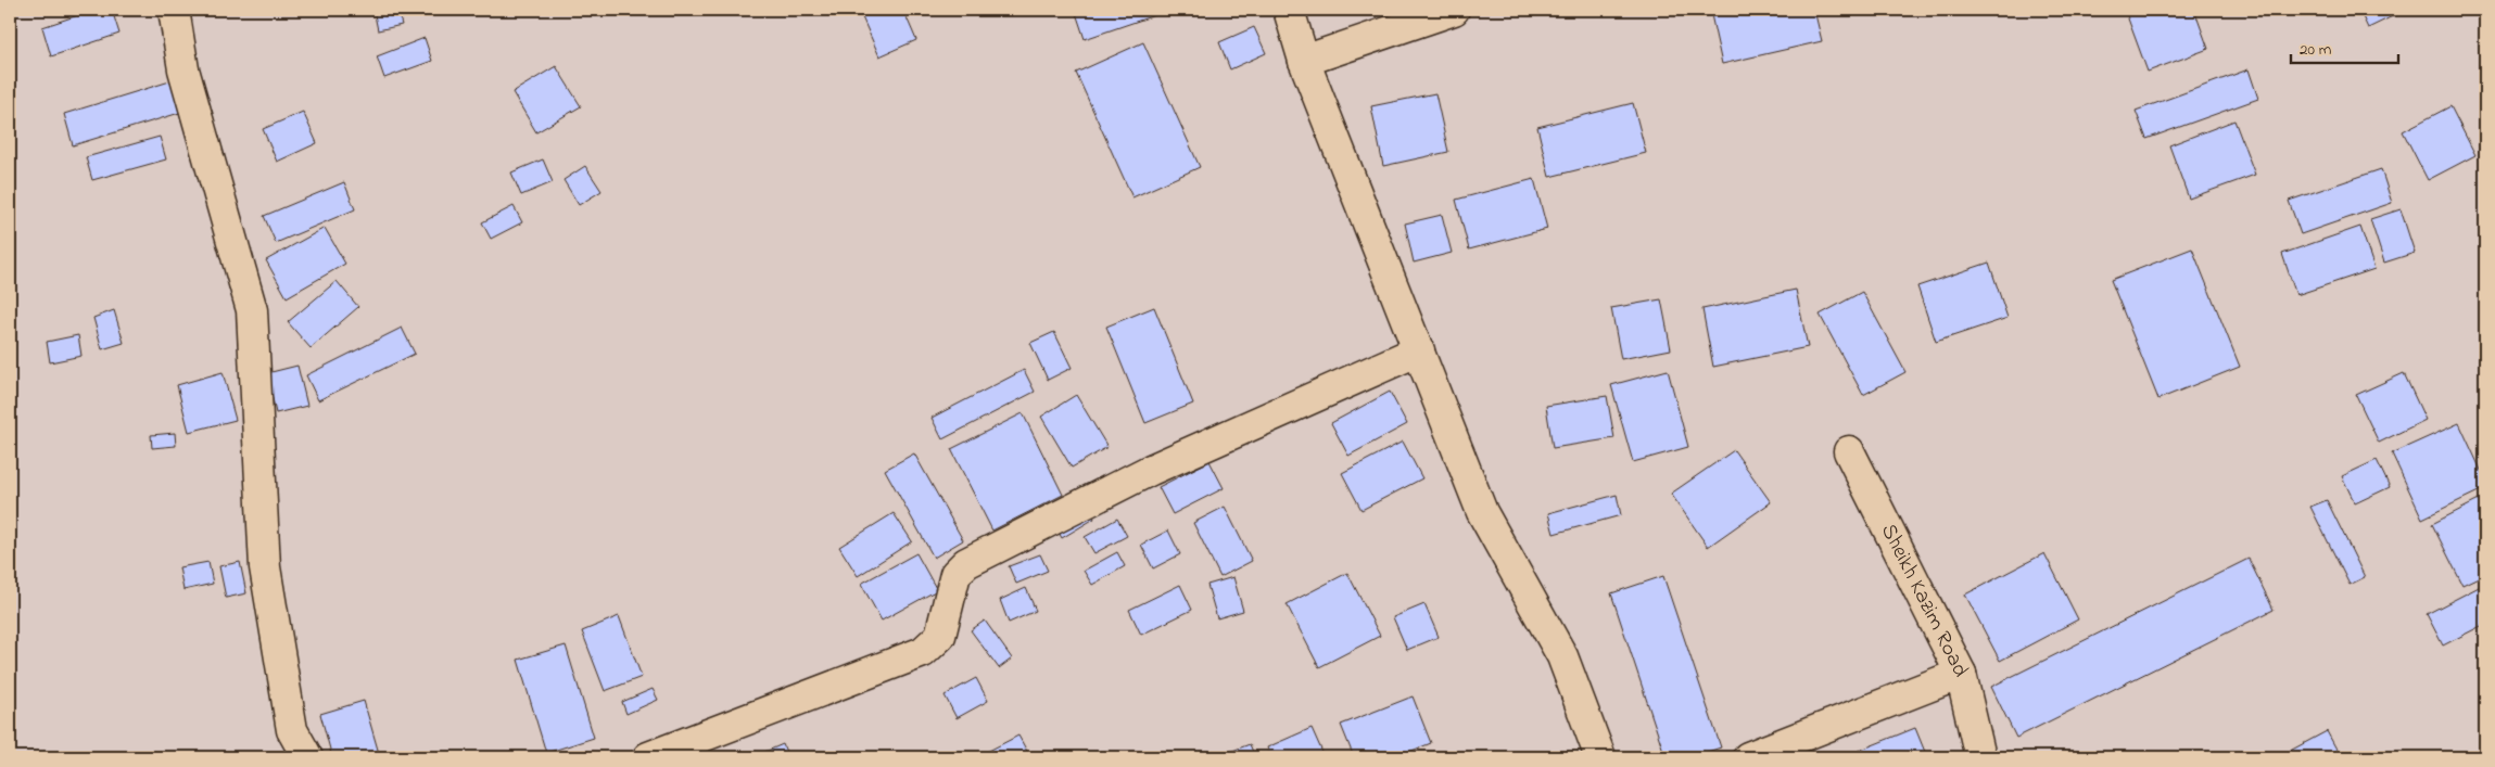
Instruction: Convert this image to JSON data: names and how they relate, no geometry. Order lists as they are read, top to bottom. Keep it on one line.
{"streets":{"street":["Sheikh Kazim Road"]},"scale_bar":"20 m"}
